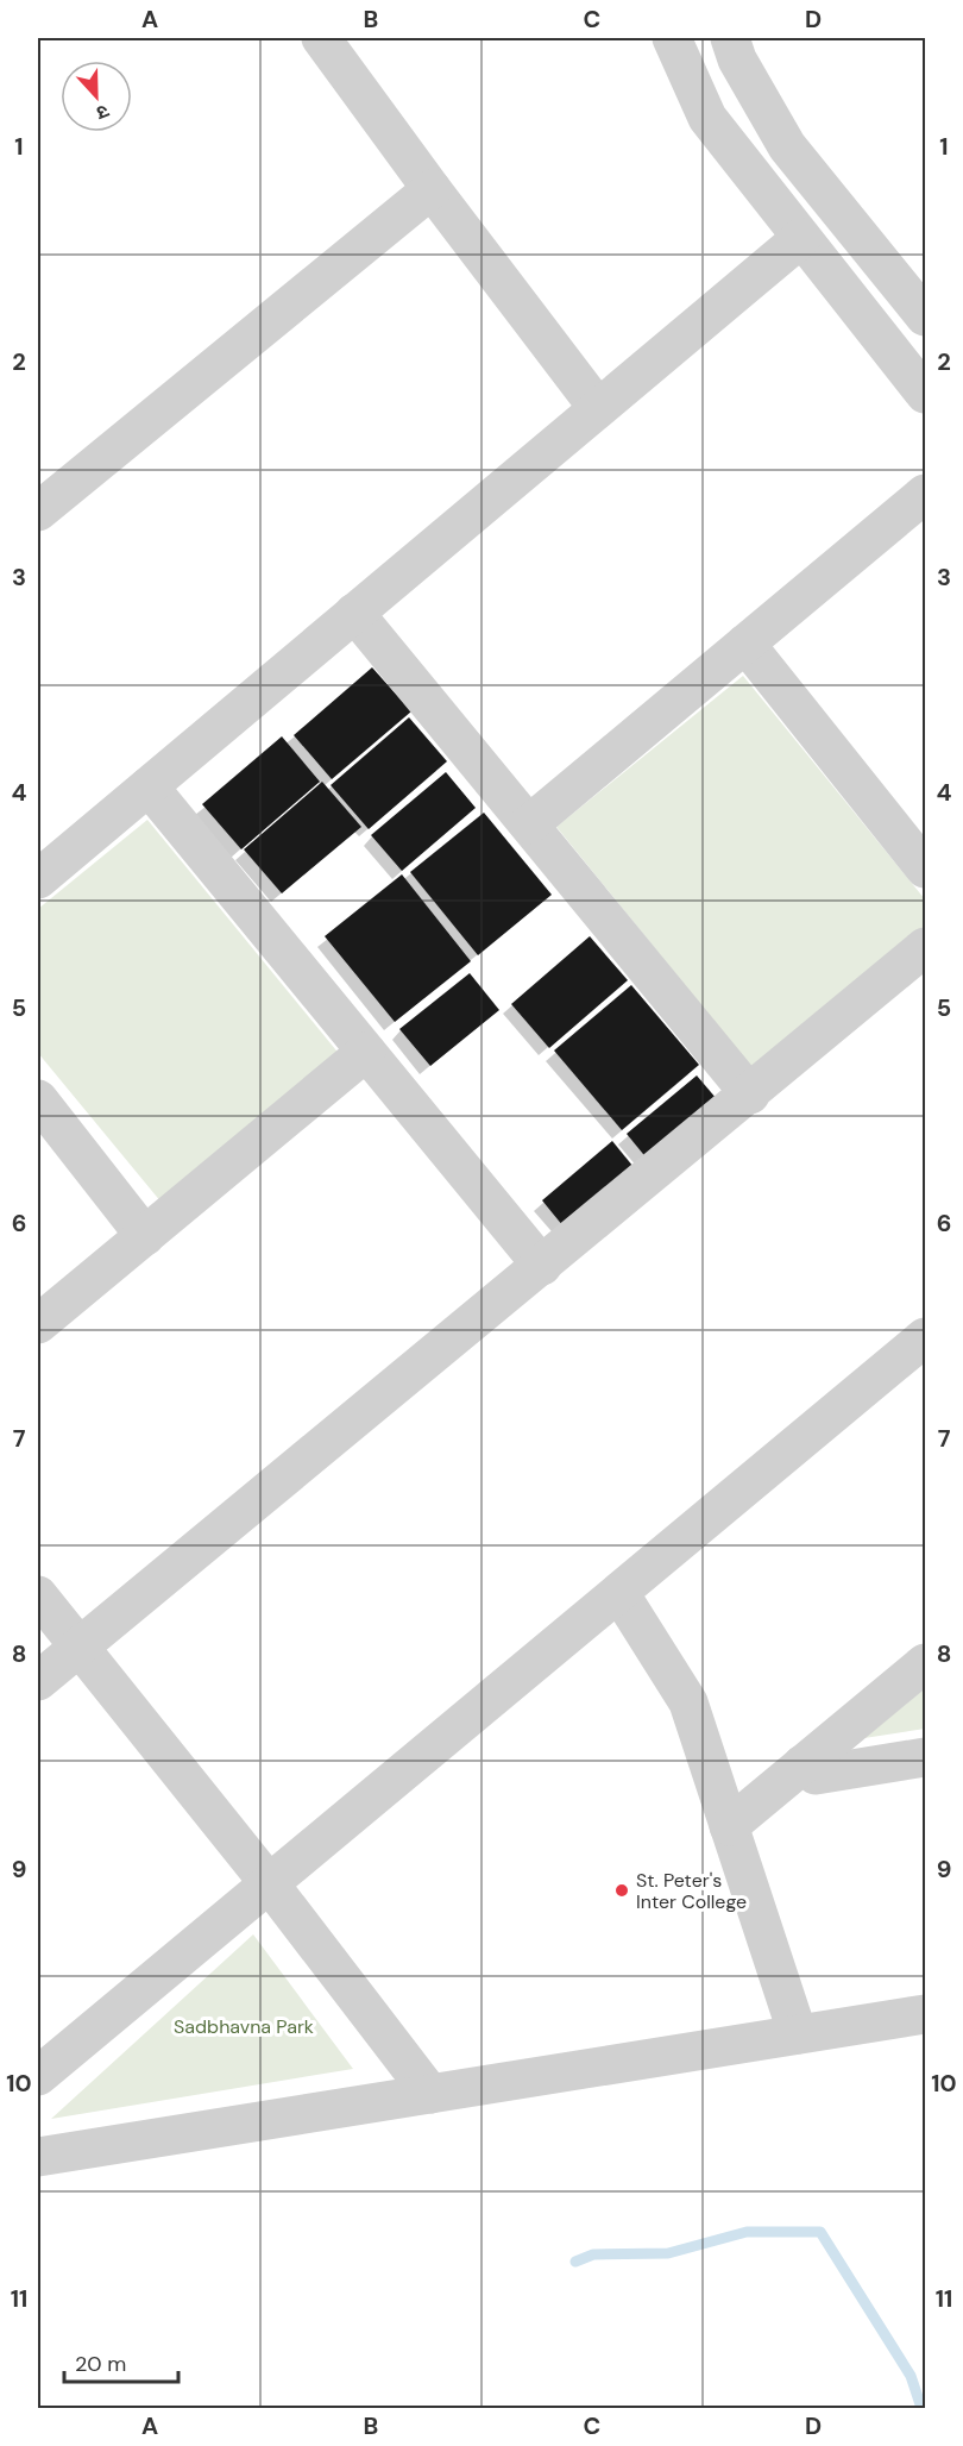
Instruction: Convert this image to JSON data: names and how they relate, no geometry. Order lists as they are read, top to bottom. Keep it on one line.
{"parks":["Sadbhavna Park"],"places":["St. Peter's Inter College"],"scale_bar":"20 m","north":"bottom","grid":{"columns":["A","B","C","D"],"rows":["1","2","3","4","5","6","7","8","9","10","11"]}}
